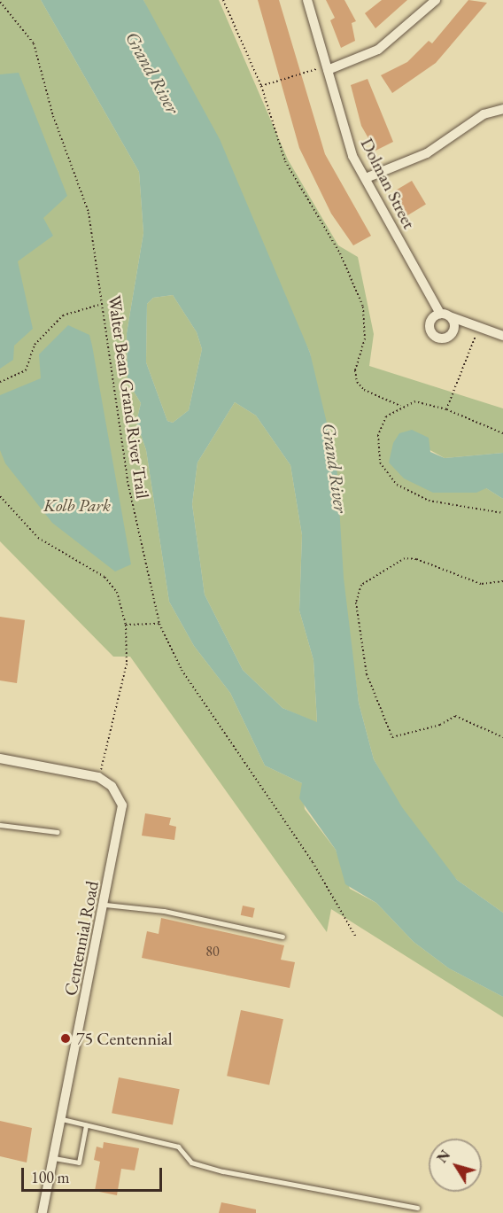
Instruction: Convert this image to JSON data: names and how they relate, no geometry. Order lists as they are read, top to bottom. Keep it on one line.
{"streets":{"street":["Dolman Street","Centennial Road"],"path":["Walter Bean Grand River Trail"]},"water":["Grand River"],"parks":["Kolb Park"],"places":["75 Centennial"],"house_numbers":["80"],"scale_bar":"100 m","north":"top left"}
